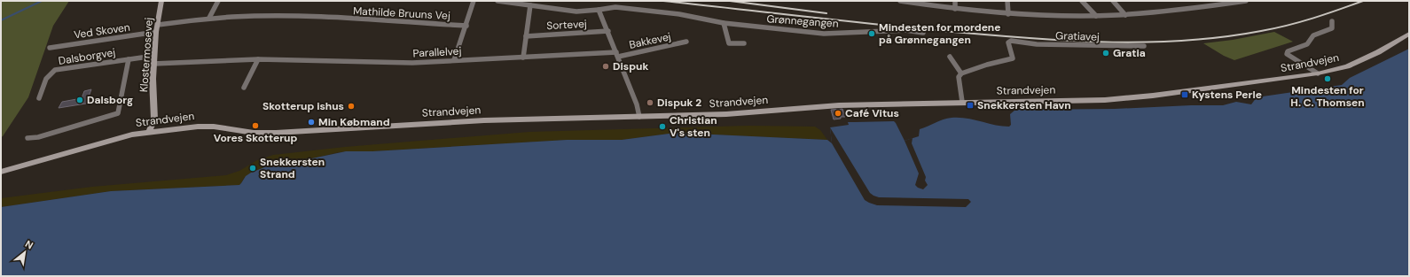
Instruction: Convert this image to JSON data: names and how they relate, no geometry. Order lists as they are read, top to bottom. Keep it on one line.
{"streets":{"main road":["Klostermosevej","Strandvejen"],"street":["Mathilde Bruuns Vej","Grønnegangen","Sortevej","Ved Skoven","Gratiavej","Bakkevej","Parallelvej","Dalsborgvej"]},"crossings":[["Mathilde Bruuns Vej","Klostermosevej"],["Ved Skoven","Klostermosevej"],["Parallelvej","Klostermosevej"],["Klostermosevej","Dalsborgvej"],["Klostermosevej","Strandvejen"]],"places":{"other":["Mindesten for mordene på Grønnegangen","Gratia","Dispuk","Mindesten for H. C. Thomsen","Dalsborg","Dispuk 2","Skotterup ishus","Café Vitus","Min Købmand","Vores Skotterup","Christian V's sten","Snekkersten Strand"],"transit":["Kystens Perle","Snekkersten Havn"]},"north":"top right"}
